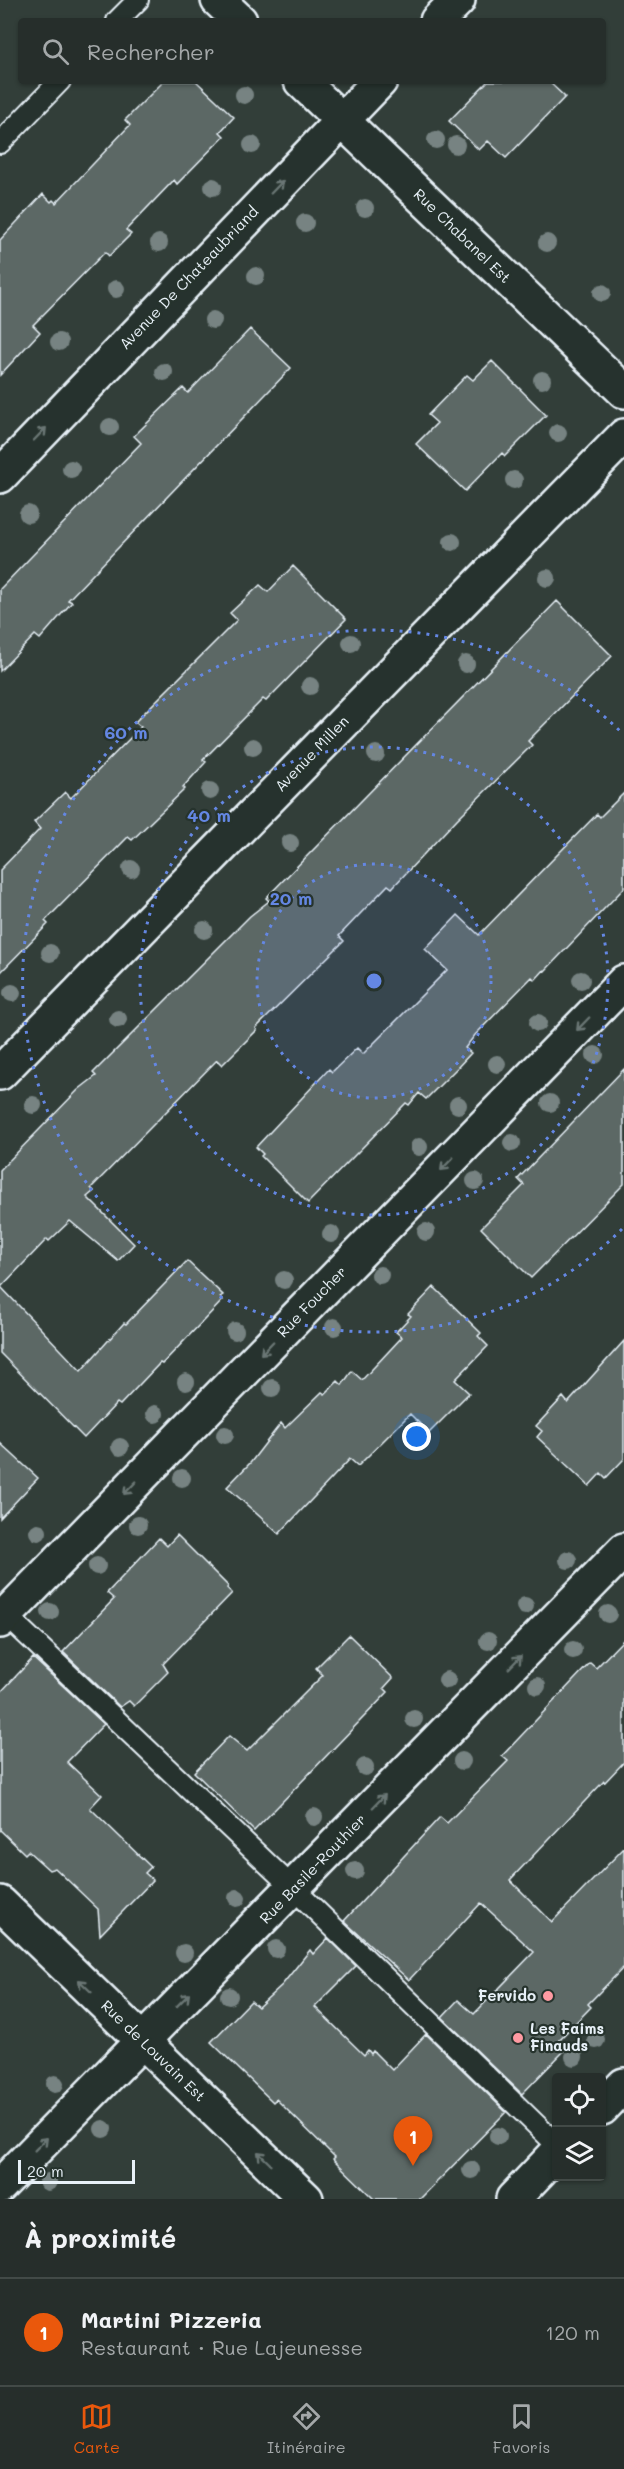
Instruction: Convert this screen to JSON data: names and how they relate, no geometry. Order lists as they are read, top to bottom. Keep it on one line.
{"streets":{"street":["Rue Chabanel Est","Avenue De Chateaubriand","Avenue Millen","Rue Foucher","Rue Basile-Routhier","Rue de Louvain Est"]},"crossings":[["Rue Chabanel Est","Avenue De Chateaubriand"],["Rue Basile-Routhier","Rue de Louvain Est"]],"one_way":["Avenue De Chateaubriand","Rue Foucher","Rue Basile-Routhier","Rue de Louvain Est"],"places":["Fervido","Les Faims Finauds"],"scale_bar":"20 m","page":{"search":"Rechercher","pins":"1","scale":"20 m","heading":"À proximité","list":[{"mark":"1","name":"Martini Pizzeria","note":"Restaurant · Rue Lajeunesse","value":"120 m"}],"nav":["Carte","Itinéraire","Favoris"]},"rings":["60 m","40 m","20 m"]}
